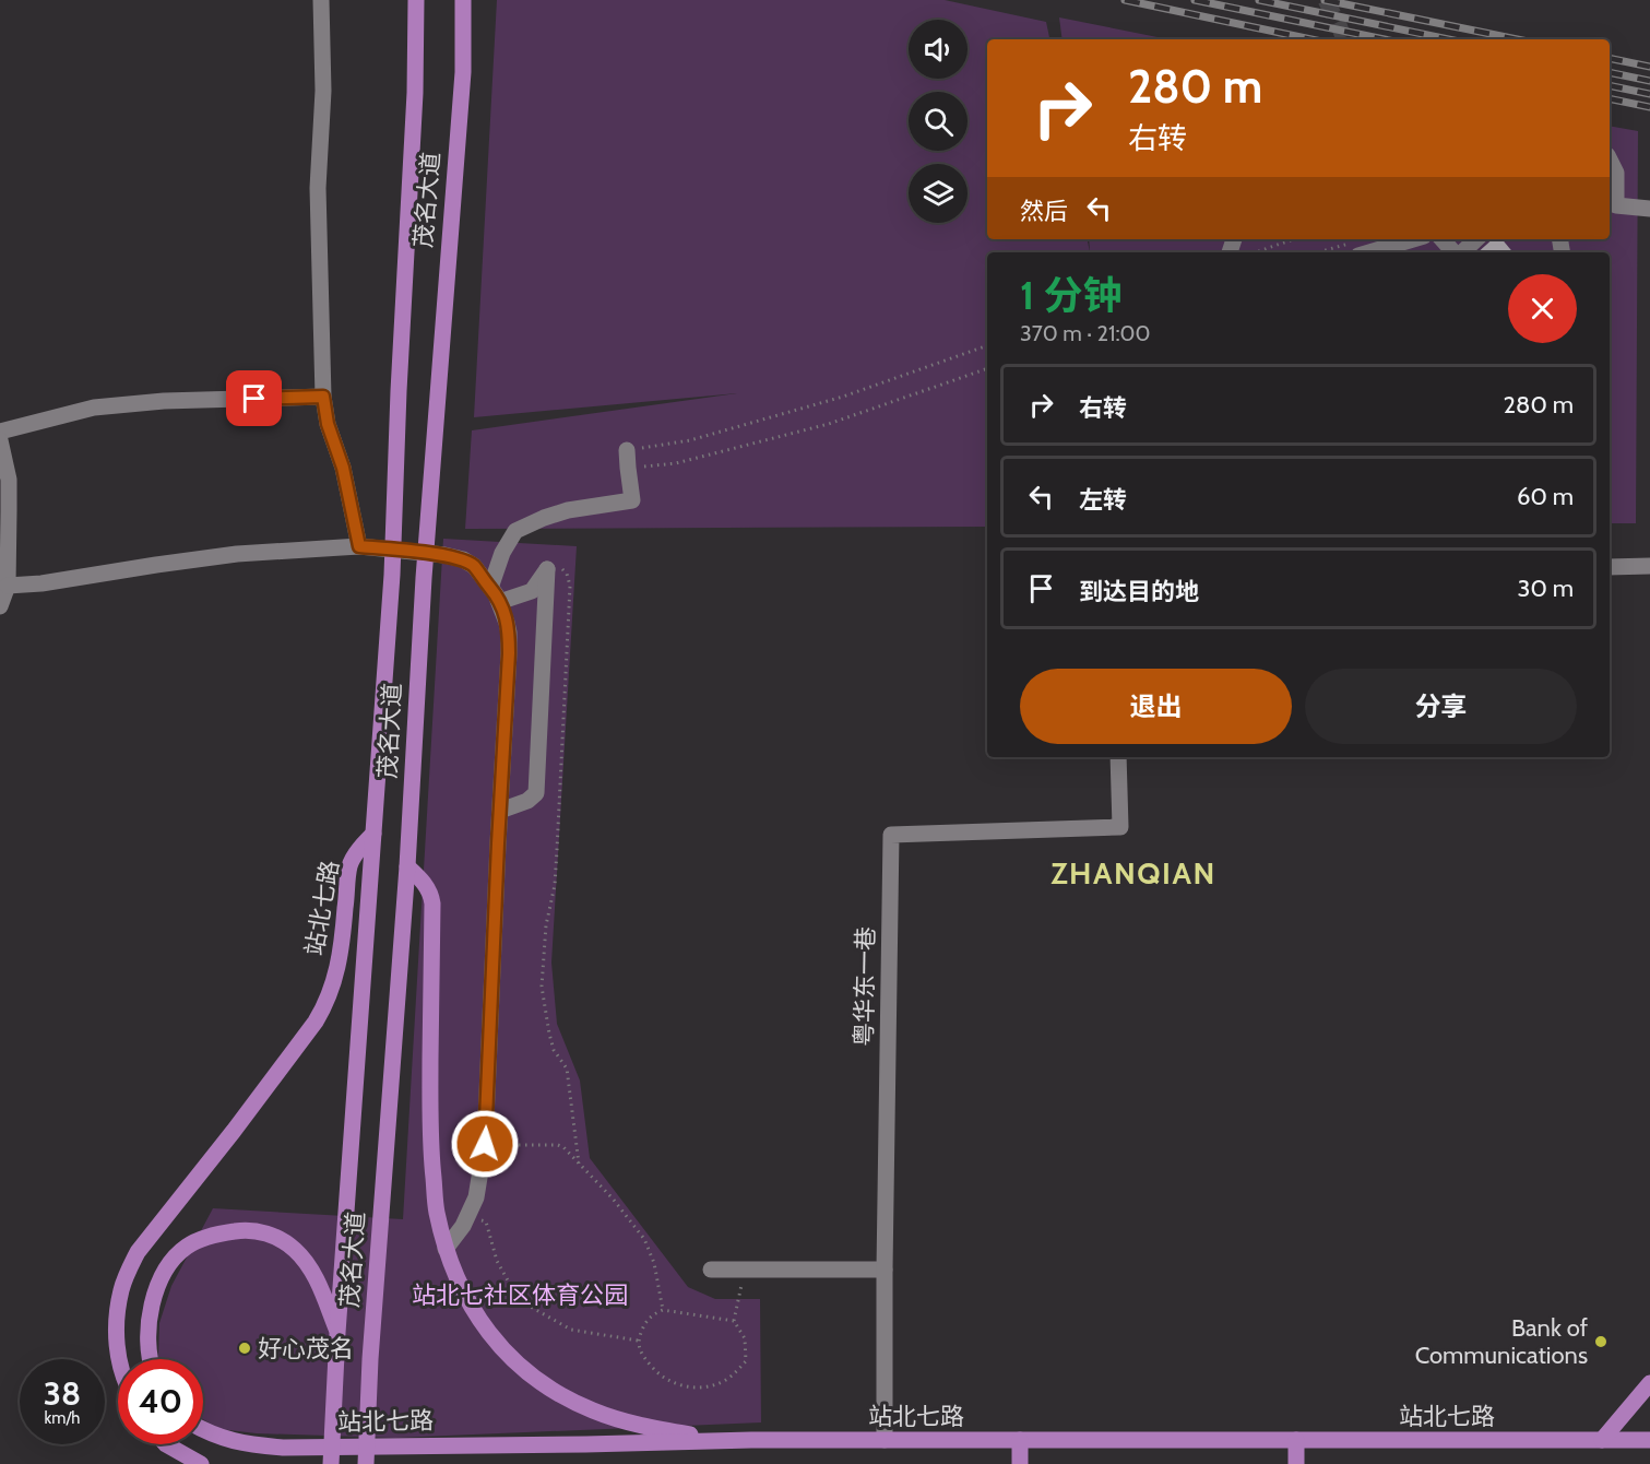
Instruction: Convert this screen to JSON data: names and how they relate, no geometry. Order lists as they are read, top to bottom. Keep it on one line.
{"streets":{"main road":["茂名大道","站北七路"],"street":["粤华东一巷"]},"crossings":[["茂名大道","站北七路"],["站北七路","粤华东一巷"]],"districts":["ZHANQIAN"],"parks":["站北七社区体育公园"],"places":["Bank of Communications","好心茂名"],"page":{"turn":["280 m","右转"],"then":"然后","heading":["1 分钟","370 m · 21:00"],"list":[{"name":"右转","value":"280 m"},{"name":"左转","value":"60 m"},{"name":"到达目的地","value":"30 m"}],"buttons":["退出","分享"],"speed":"38 km/h","limit":"40"}}
